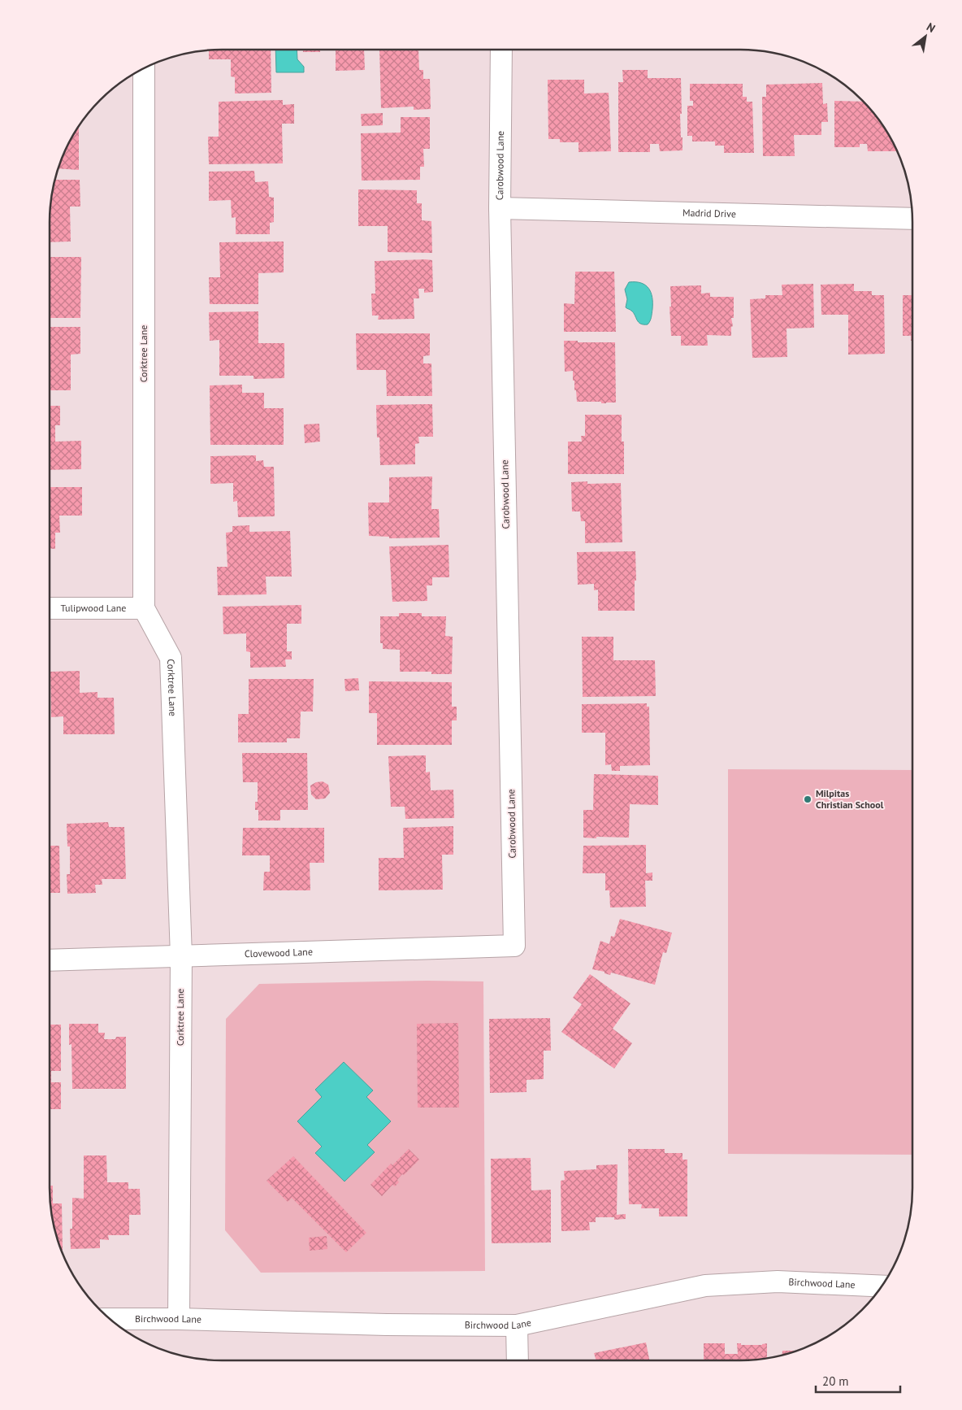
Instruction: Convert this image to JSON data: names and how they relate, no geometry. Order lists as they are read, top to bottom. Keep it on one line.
{"streets":{"street":["Carobwood Lane","Madrid Drive","Corktree Lane","Tulipwood Lane","Clovewood Lane","Birchwood Lane"]},"crossings":[["Carobwood Lane","Madrid Drive"],["Carobwood Lane","Clovewood Lane"],["Corktree Lane","Tulipwood Lane"],["Corktree Lane","Clovewood Lane"],["Corktree Lane","Birchwood Lane"]],"places":["Milpitas Christian School"],"scale_bar":"20 m","north":"top right"}
